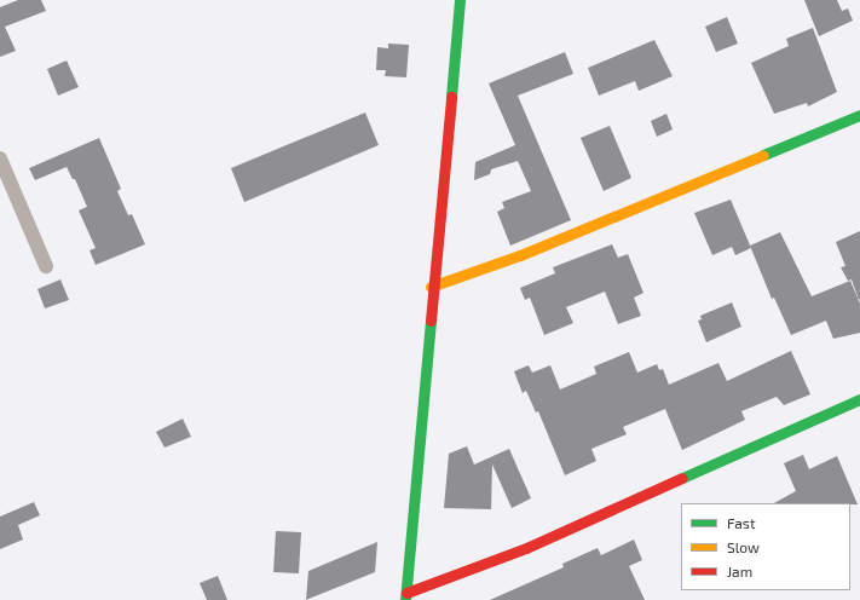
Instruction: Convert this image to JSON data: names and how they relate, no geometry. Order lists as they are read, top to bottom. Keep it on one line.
{"legend":["Fast","Slow","Jam"]}
